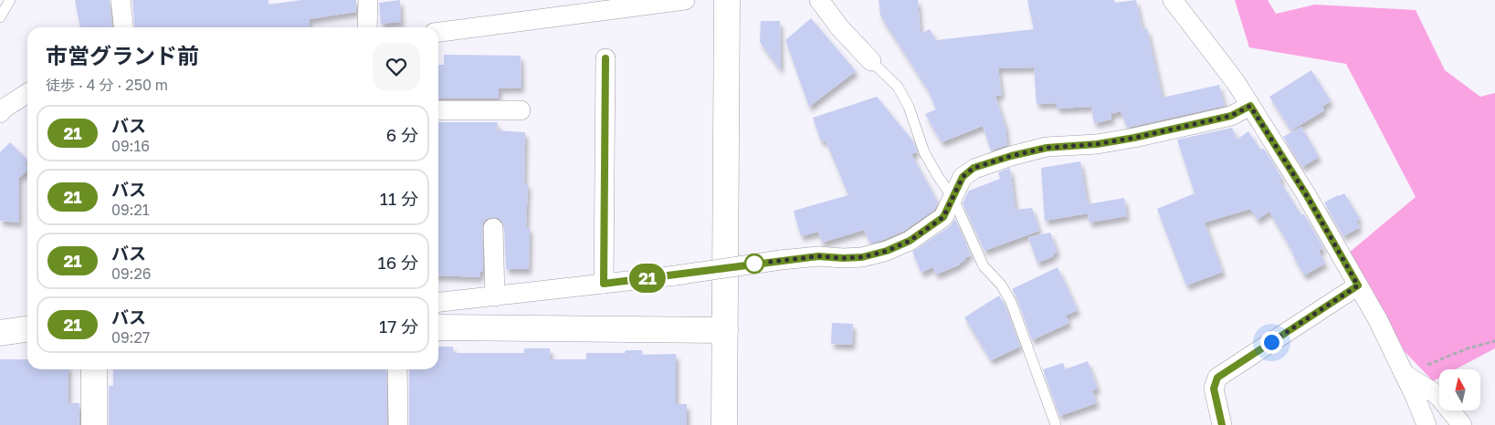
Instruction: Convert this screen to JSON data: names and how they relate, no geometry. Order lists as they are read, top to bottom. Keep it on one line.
{"lines":["bus line 21"],"north":"top","page":{"on_map":"21","heading":["市営グランド前","徒歩 · 4 分 · 250 m"],"list":[{"mark":"21","name":"バス","note":"09:16","value":"6 分"},{"mark":"21","name":"バス","note":"09:21","value":"11 分"},{"mark":"21","name":"バス","note":"09:26","value":"16 分"},{"mark":"21","name":"バス","note":"09:27","value":"17 分"}]}}
